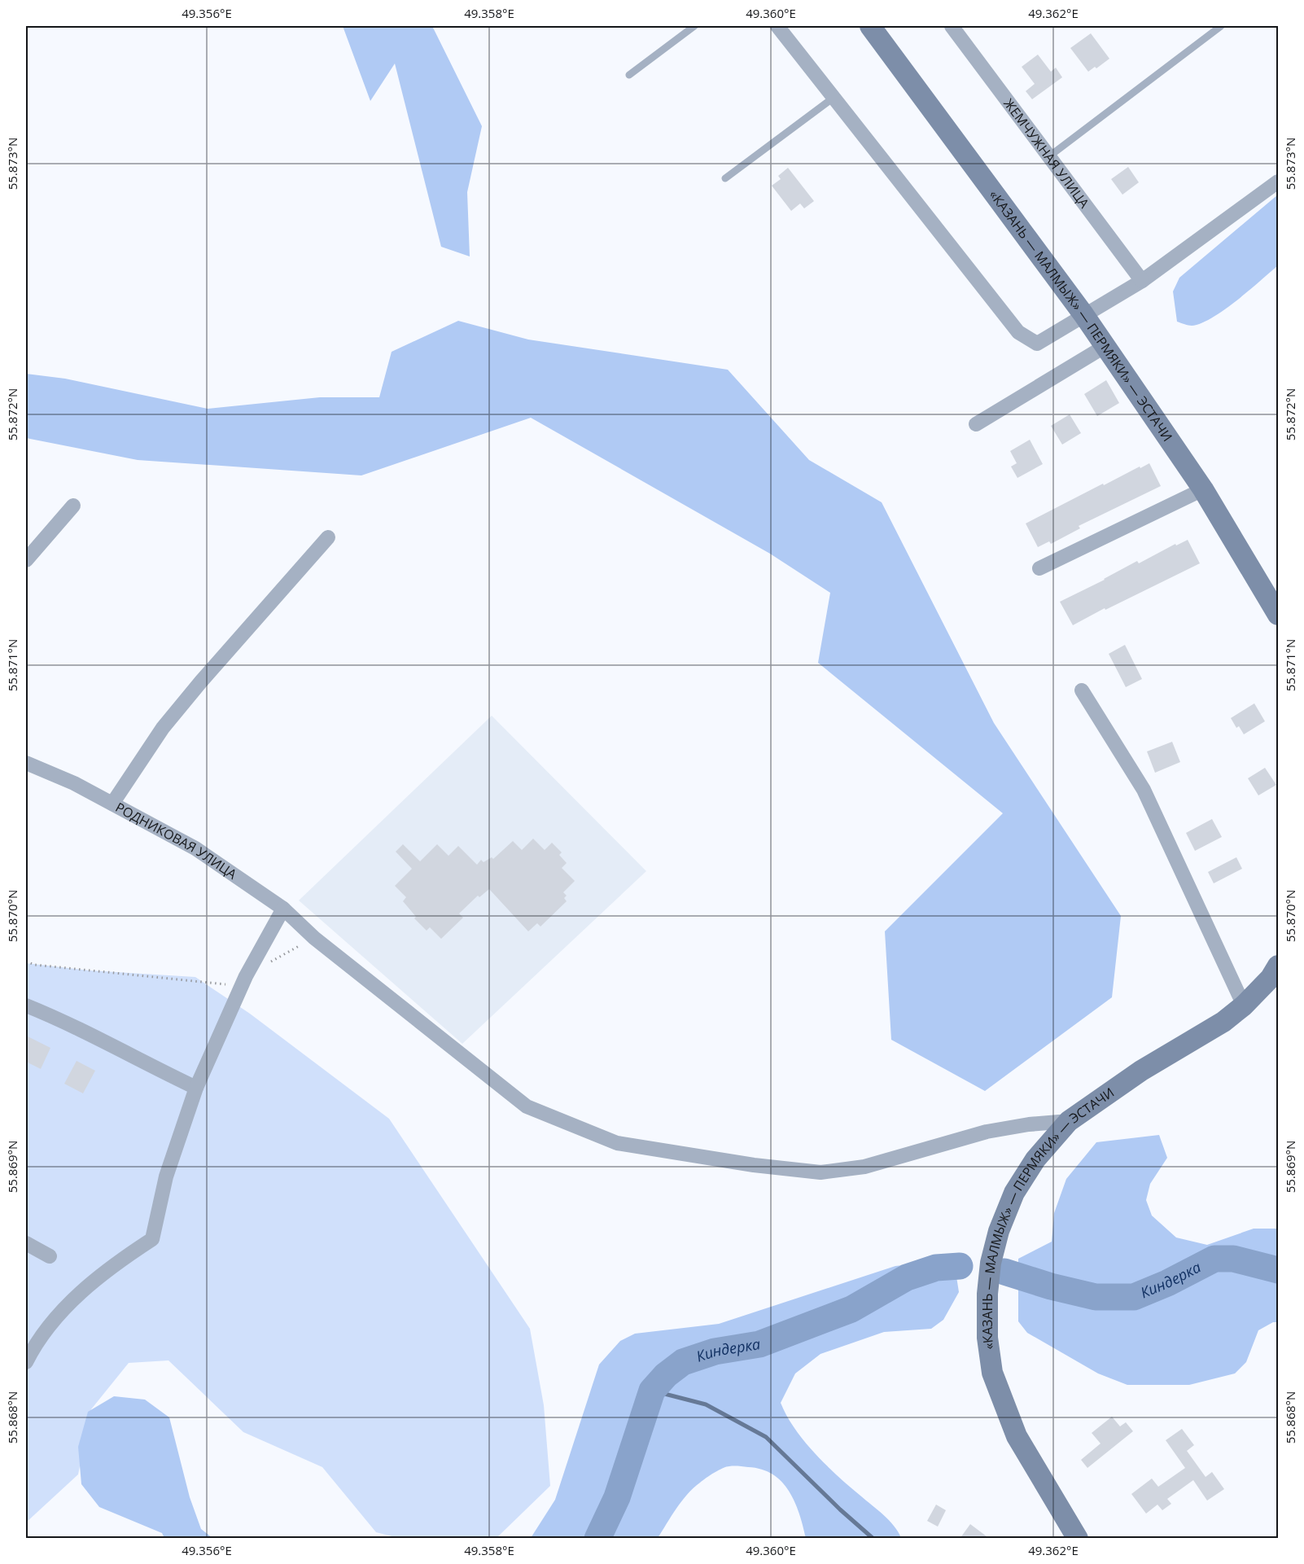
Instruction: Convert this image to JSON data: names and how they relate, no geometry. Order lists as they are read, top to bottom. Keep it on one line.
{"streets":{"street":["ЖЕМЧУЖНАЯ УЛИЦА","«КАЗАНЬ — МАЛМЫЖ» — ПЕРМЯКИ» — ЭСТАЧИ","РОДНИКОВАЯ УЛИЦА"]},"crossings":[["«КАЗАНЬ — МАЛМЫЖ» — ПЕРМЯКИ» — ЭСТАЧИ","РОДНИКОВАЯ УЛИЦА"]],"water":["Киндерка"],"coordinates":["49.356°E","49.358°E","49.360°E","49.362°E","55.873°N","55.872°N","55.871°N","55.870°N","55.869°N","55.868°N"]}
